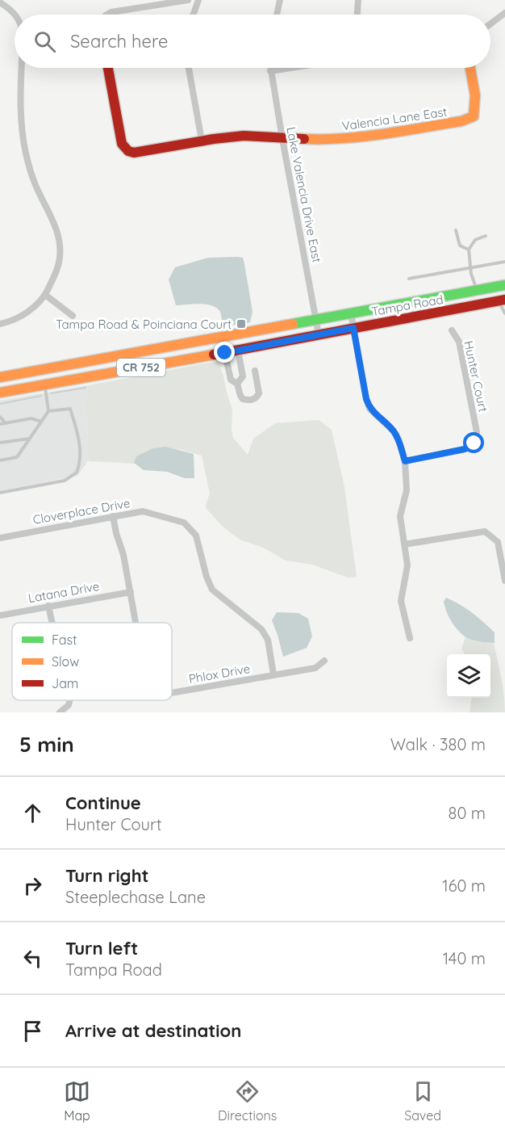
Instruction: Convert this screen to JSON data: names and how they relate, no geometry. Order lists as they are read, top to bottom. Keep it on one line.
{"streets":{"main road":["Valencia Lane East","Tampa Road","CR 752"],"street":["Lake Valencia Drive East","Hunter Court","Cloverplace Drive","Latana Drive","Phlox Drive"]},"crossings":[["Valencia Lane East","Lake Valencia Drive East"],["Lake Valencia Drive East","Tampa Road"],["Cloverplace Drive","Phlox Drive"],["Latana Drive","Phlox Drive"]],"places":{"transit":["Tampa Road & Poinciana Court"]},"legend":["Fast","Slow","Jam"],"page":{"search":"Search here","heading":["5 min","Walk · 380 m"],"list":[["Continue","Hunter Court","80 m"],["Turn right","Steeplechase Lane","160 m"],["Turn left","Tampa Road","140 m"],"Arrive at destination"],"nav":["Map","Directions","Saved"]}}
